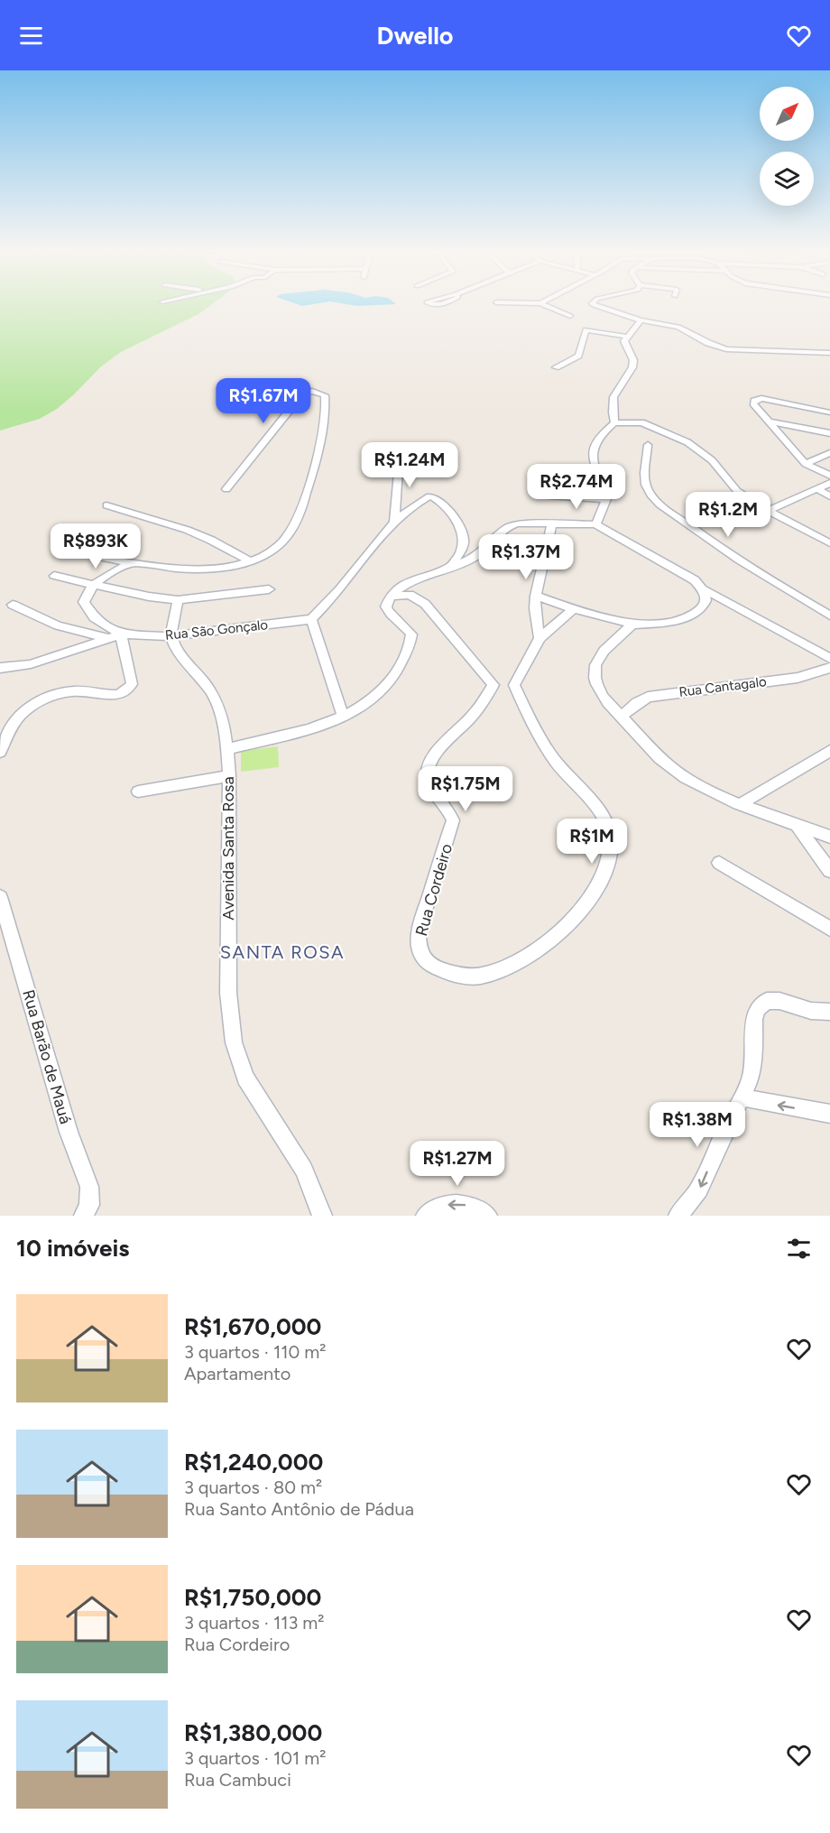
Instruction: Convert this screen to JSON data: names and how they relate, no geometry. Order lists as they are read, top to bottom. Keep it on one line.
{"streets":{"street":["Rua São Gonçalo","Rua Cantagalo","Avenida Santa Rosa","Rua Cordeiro","Rua Barão de Mauá"]},"crossings":[["Rua São Gonçalo","Avenida Santa Rosa"]],"districts":["SANTA ROSA"],"north":"top right","page":{"header":"Dwello","price":["R$1.67M","R$1.24M","R$2.74M","R$1.2M","R$893K","R$1.37M","R$1.75M","R$1M","R$1.38M","R$1.27M"],"heading":"10 imóveis","list":[{"name":"R$1,670,000","note":"3 quartos · 110 m² · Apartamento"},{"name":"R$1,240,000","note":"3 quartos · 80 m² · Rua Santo Antônio de Pádua"},{"name":"R$1,750,000","note":"3 quartos · 113 m² · Rua Cordeiro"},{"name":"R$1,380,000","note":"3 quartos · 101 m² · Rua Cambuci"}]}}
